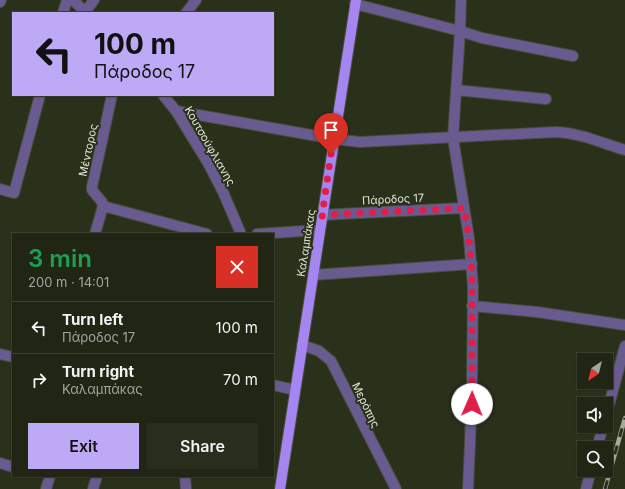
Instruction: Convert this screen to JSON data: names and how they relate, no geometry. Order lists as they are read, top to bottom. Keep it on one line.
{"streets":{"main road":["Καλαμπάκας"],"street":["Κουτσούφλιανης","Μέντορος","Πάροδος 17","Μερόπης"]},"crossings":[["Πάροδος 17","Καλαμπάκας"],["Καλαμπάκας","Μερόπης"]],"north":"bottom left","page":{"turn":["100 m","Πάροδος 17"],"heading":["3 min","200 m · 14:01"],"list":[{"name":"Turn left","note":"Πάροδος 17","value":"100 m"},{"name":"Turn right","note":"Καλαμπάκας","value":"70 m"}],"buttons":["Exit","Share"]}}
